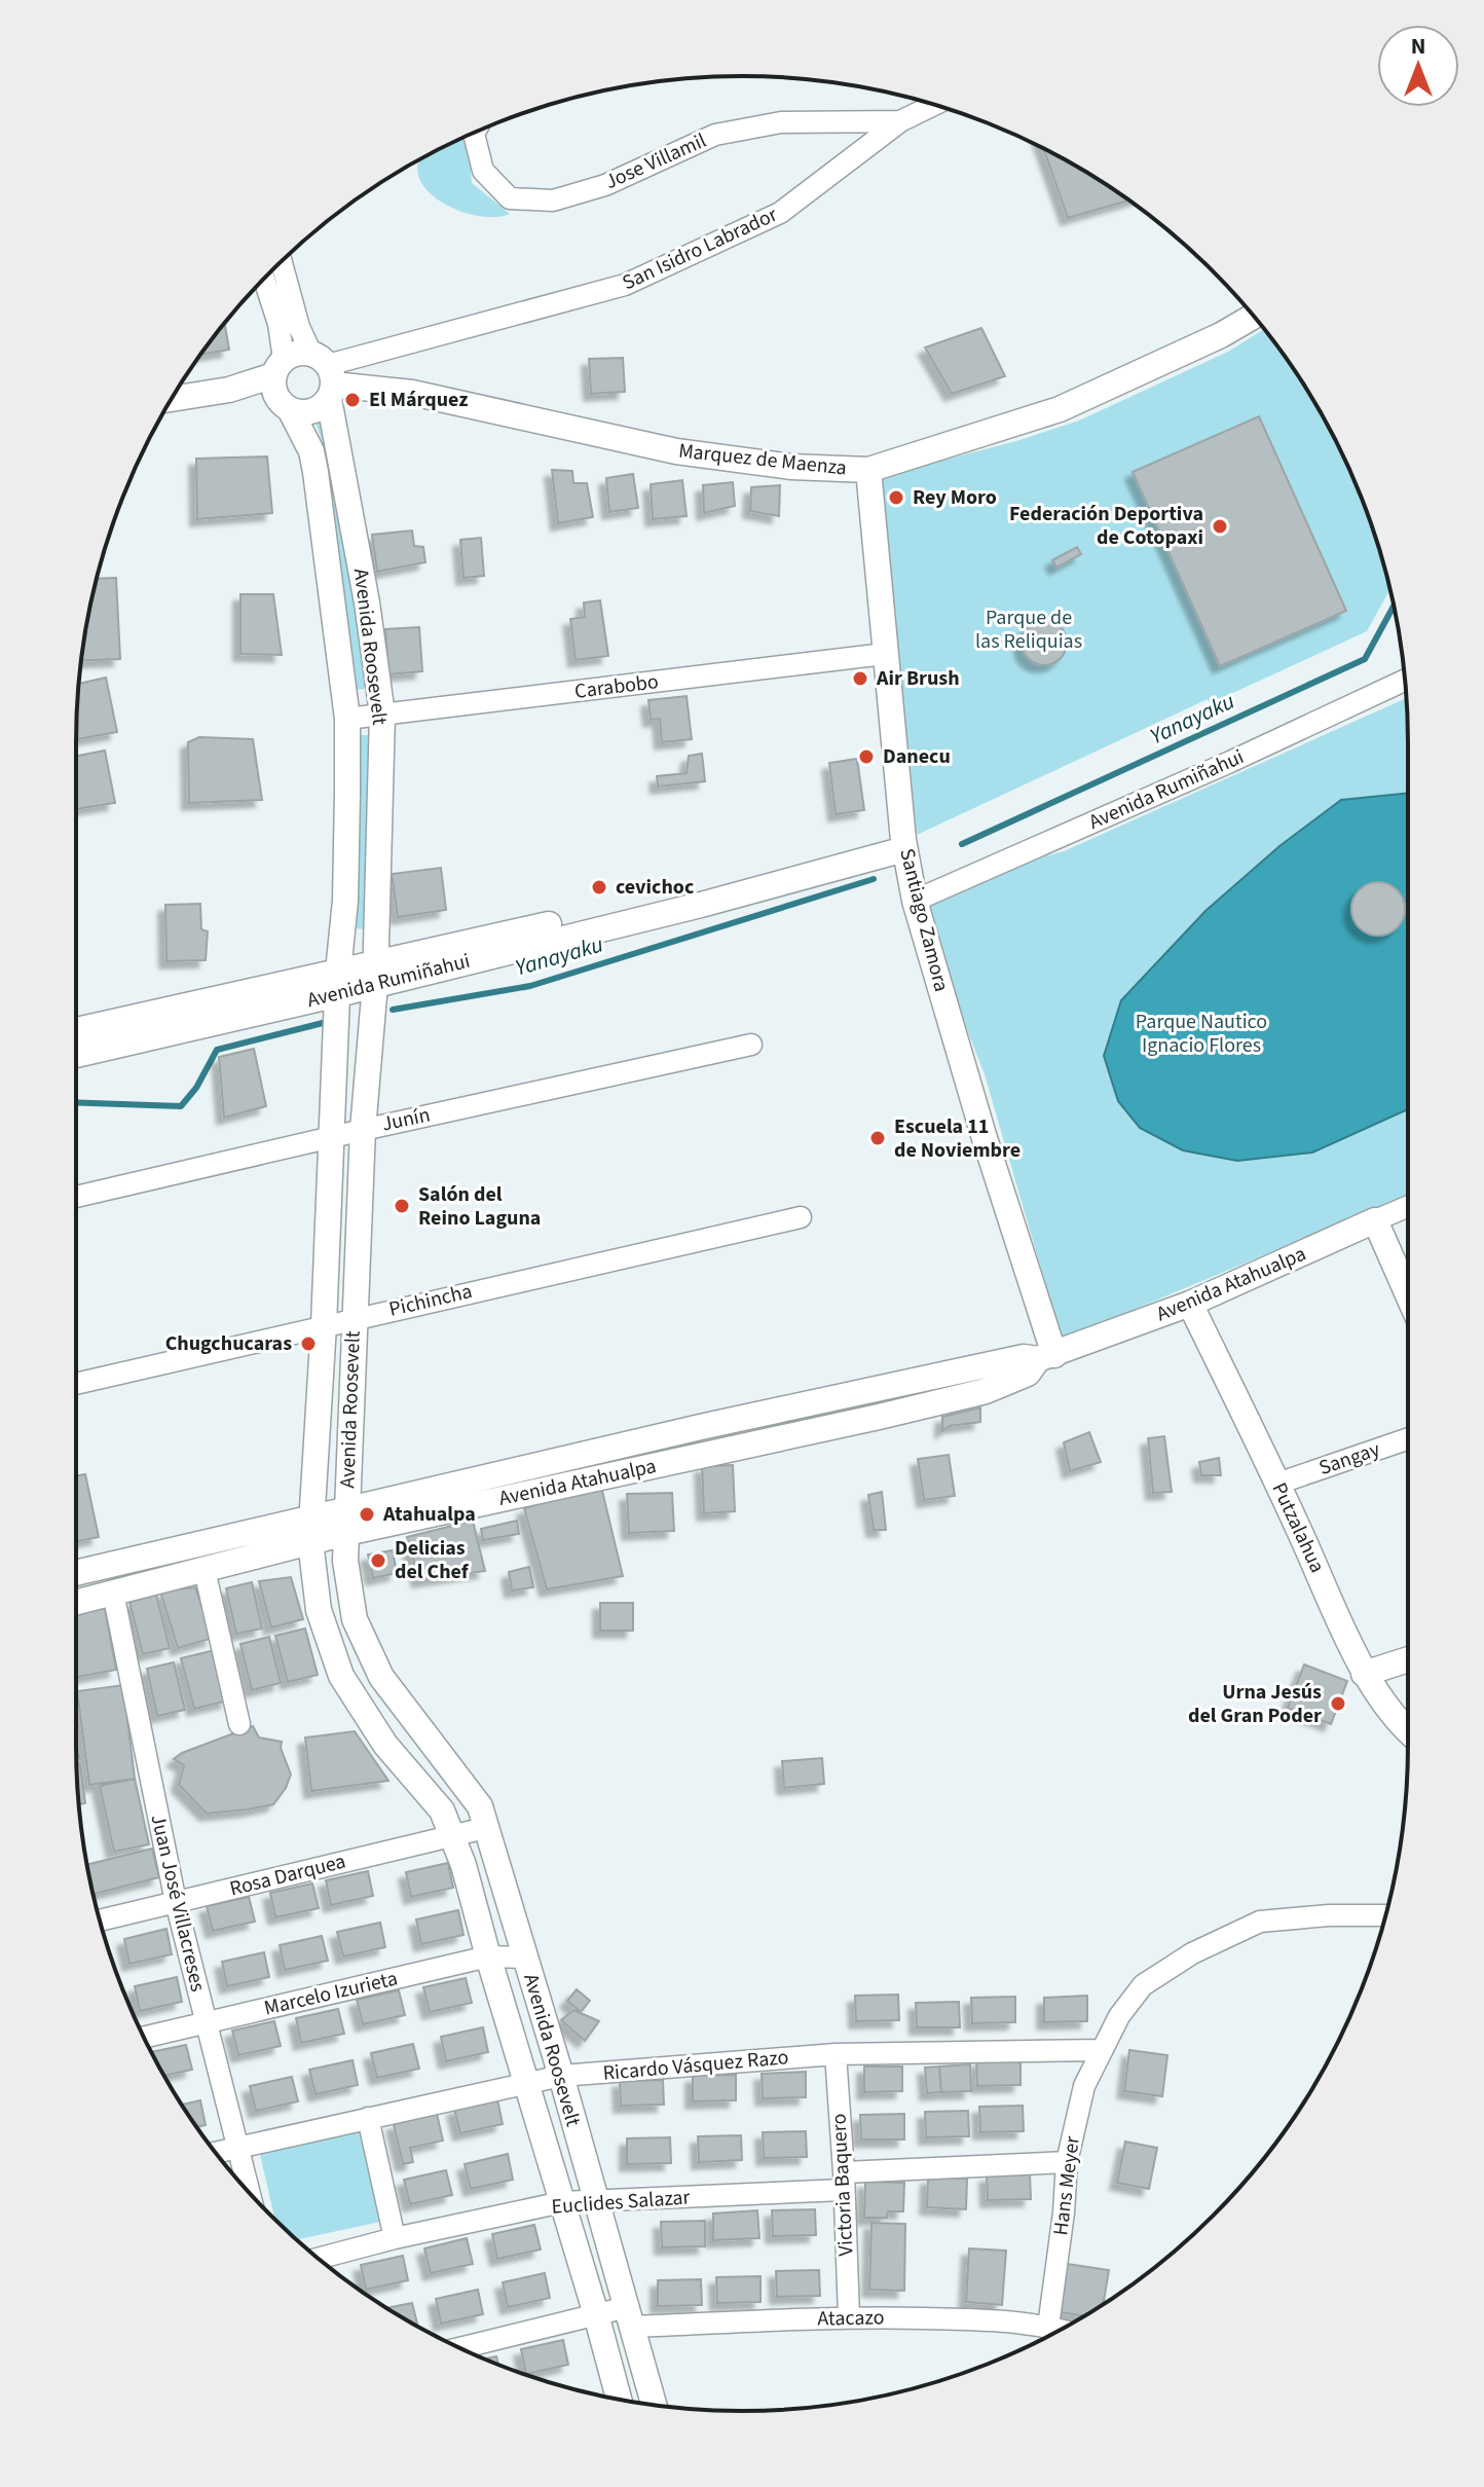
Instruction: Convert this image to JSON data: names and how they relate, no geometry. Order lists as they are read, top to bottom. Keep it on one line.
{"streets":{"street":["Jose Villamil","San Isidro Labrador","Marquez de Maenza","Avenida Roosevelt","Carabobo","Avenida Rumiñahui","Santiago Zamora","Junín","Avenida Atahualpa","Pichincha","Sangay","Putzalahua","Rosa Darquea","Juan José Villacreses","Marcelo Izurieta","Ricardo Vásquez Razo","Victoria Baquero","Hans Meyer","Euclides Salazar","Atacazo"]},"crossings":[["Jose Villamil","San Isidro Labrador"],["San Isidro Labrador","Marquez de Maenza"],["San Isidro Labrador","Avenida Roosevelt"],["Marquez de Maenza","Avenida Roosevelt"],["Marquez de Maenza","Santiago Zamora"],["Avenida Roosevelt","Carabobo"],["Avenida Roosevelt","Avenida Rumiñahui"],["Avenida Roosevelt","Junín"],["Avenida Roosevelt","Avenida Atahualpa"],["Avenida Roosevelt","Pichincha"],["Avenida Roosevelt","Rosa Darquea"],["Avenida Roosevelt","Marcelo Izurieta"],["Avenida Roosevelt","Ricardo Vásquez Razo"],["Avenida Roosevelt","Euclides Salazar"],["Avenida Roosevelt","Atacazo"],["Carabobo","Santiago Zamora"],["Avenida Rumiñahui","Santiago Zamora"],["Santiago Zamora","Avenida Atahualpa"],["Avenida Atahualpa","Putzalahua"],["Avenida Atahualpa","Juan José Villacreses"],["Sangay","Putzalahua"],["Rosa Darquea","Juan José Villacreses"],["Juan José Villacreses","Marcelo Izurieta"],["Juan José Villacreses","Ricardo Vásquez Razo"],["Ricardo Vásquez Razo","Victoria Baquero"],["Ricardo Vásquez Razo","Hans Meyer"],["Victoria Baquero","Euclides Salazar"],["Victoria Baquero","Atacazo"],["Hans Meyer","Euclides Salazar"],["Hans Meyer","Atacazo"]],"water":["Yanayaku"],"parks":["Parque de las Reliquias","Parque Nautico Ignacio Flores"],"places":["El Márquez","Rey Moro","Federación Deportiva de Cotopaxi","Air Brush","Danecu","cevichoc","Escuela 11 de Noviembre","Salón del Reino Laguna","Chugchucaras","Atahualpa","Delicias del Chef","Urna Jesús del Gran Poder"],"north":"top"}
